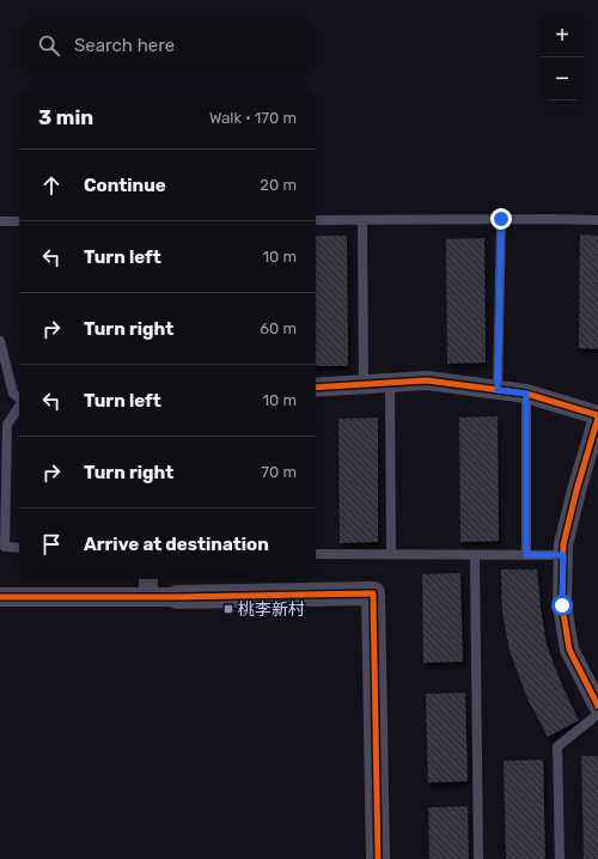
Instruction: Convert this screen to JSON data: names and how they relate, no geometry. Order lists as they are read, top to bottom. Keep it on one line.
{"places":{"transit":["桃李新村"]},"page":{"map_buttons":["+","−"],"search":"Search here","heading":["3 min","Walk · 170 m"],"list":[["Continue","20 m"],["Turn left","10 m"],["Turn right","60 m"],["Turn left","10 m"],["Turn right","70 m"],"Arrive at destination"]}}
